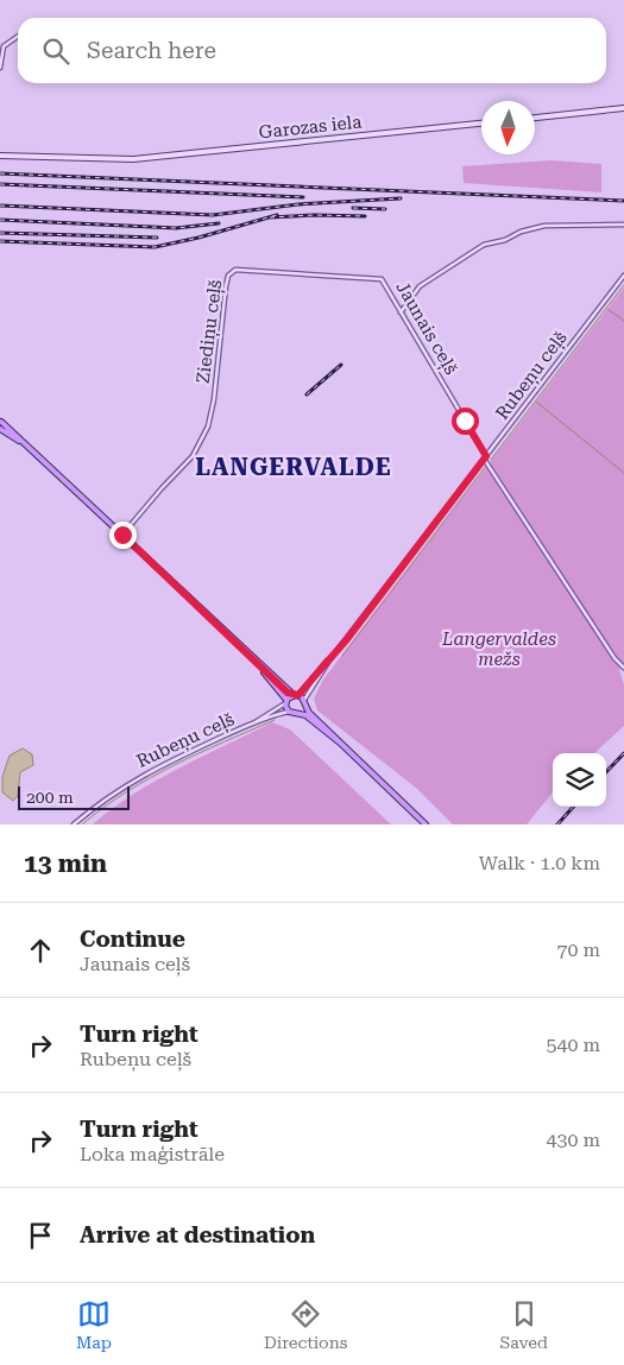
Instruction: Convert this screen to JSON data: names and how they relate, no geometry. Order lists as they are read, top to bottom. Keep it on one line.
{"streets":{"main road":["Garozas iela"],"street":["Jaunais ceļš","Ziediņu ceļš","Rubeņu ceļš"]},"crossings":[["Jaunais ceļš","Ziediņu ceļš"],["Jaunais ceļš","Rubeņu ceļš"]],"districts":["LANGERVALDE"],"parks":["Langervaldes mežs"],"scale_bar":"200 m","north":"bottom","page":{"search":"Search here","scale":"200 m","heading":["13 min","Walk · 1.0 km"],"list":[["Continue","Jaunais ceļš","70 m"],["Turn right","Rubeņu ceļš","540 m"],["Turn right","Loka maģistrāle","430 m"],"Arrive at destination"],"nav":["Map","Directions","Saved"]}}
